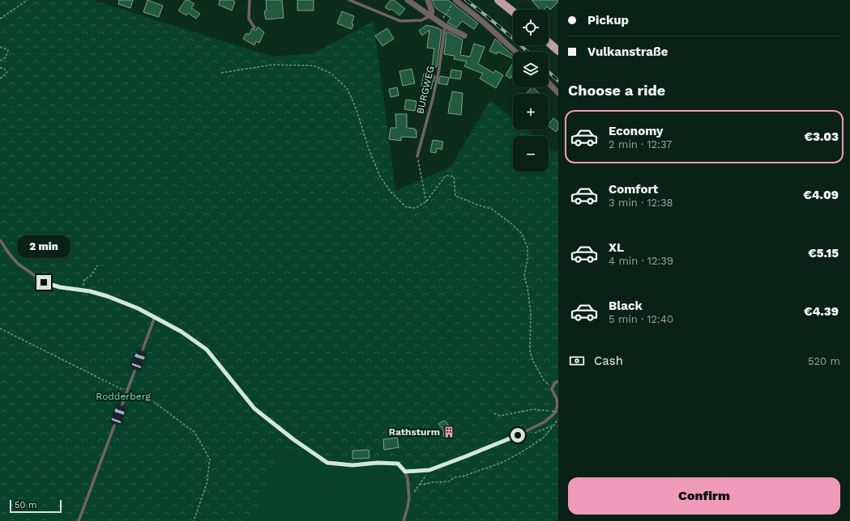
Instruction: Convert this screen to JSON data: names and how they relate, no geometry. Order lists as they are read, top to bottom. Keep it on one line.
{"streets":{"lane":["BURGWEG"]},"parks":["Rodderberg"],"places":{"building":["Rathsturm"]},"scale_bar":"50 m","page":{"banner":["Pickup","Vulkanstraße"],"map_buttons":["+","−"],"heading":"Choose a ride","list":[{"name":"Economy","note":"2 min · 12:37","value":"€3.03"},{"name":"Comfort","note":"3 min · 12:38","value":"€4.09"},{"name":"XL","note":"4 min · 12:39","value":"€5.15"},{"name":"Black","note":"5 min · 12:40","value":"€4.39"}],"bubble":"2 min","pay":["Cash","520 m"],"buttons":"Confirm","scale":"50 m"}}
